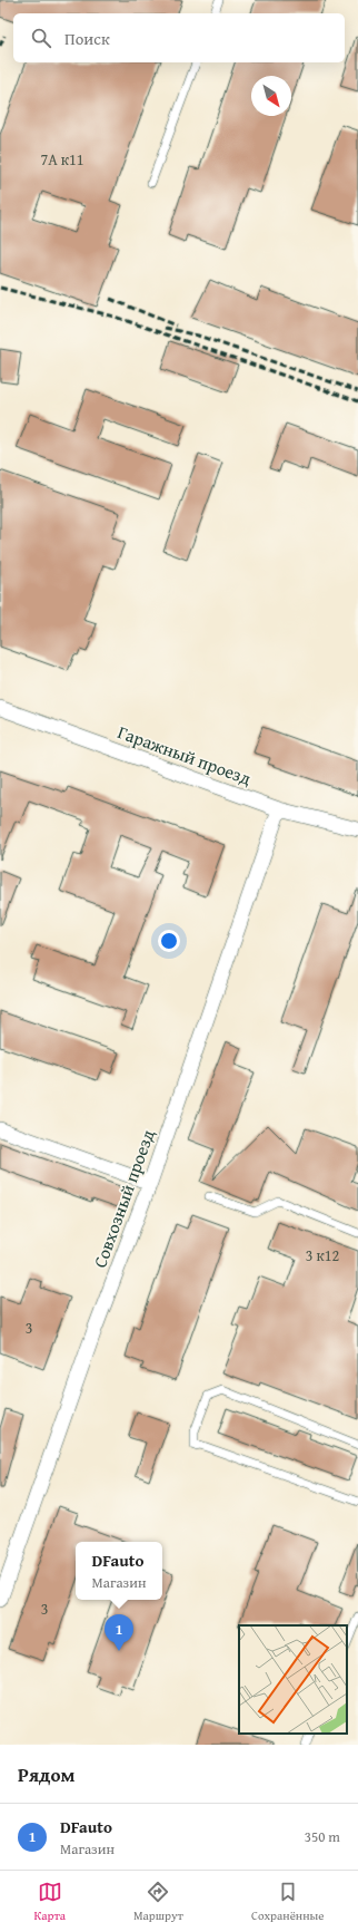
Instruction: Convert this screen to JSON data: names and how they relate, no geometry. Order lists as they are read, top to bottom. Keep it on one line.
{"streets":{"street":["Гаражный проезд","Совхозный проезд"]},"crossings":[["Гаражный проезд","Совхозный проезд"]],"house_numbers":["7А к11","3 к12","3","3"],"north":"bottom right","page":{"search":"Поиск","popup":["DFauto","Магазин"],"pins":"1","heading":"Рядом","list":[{"mark":"1","name":"DFauto","note":"Магазин","value":"350 m"}],"nav":["Карта","Маршрут","Сохранённые"]}}
